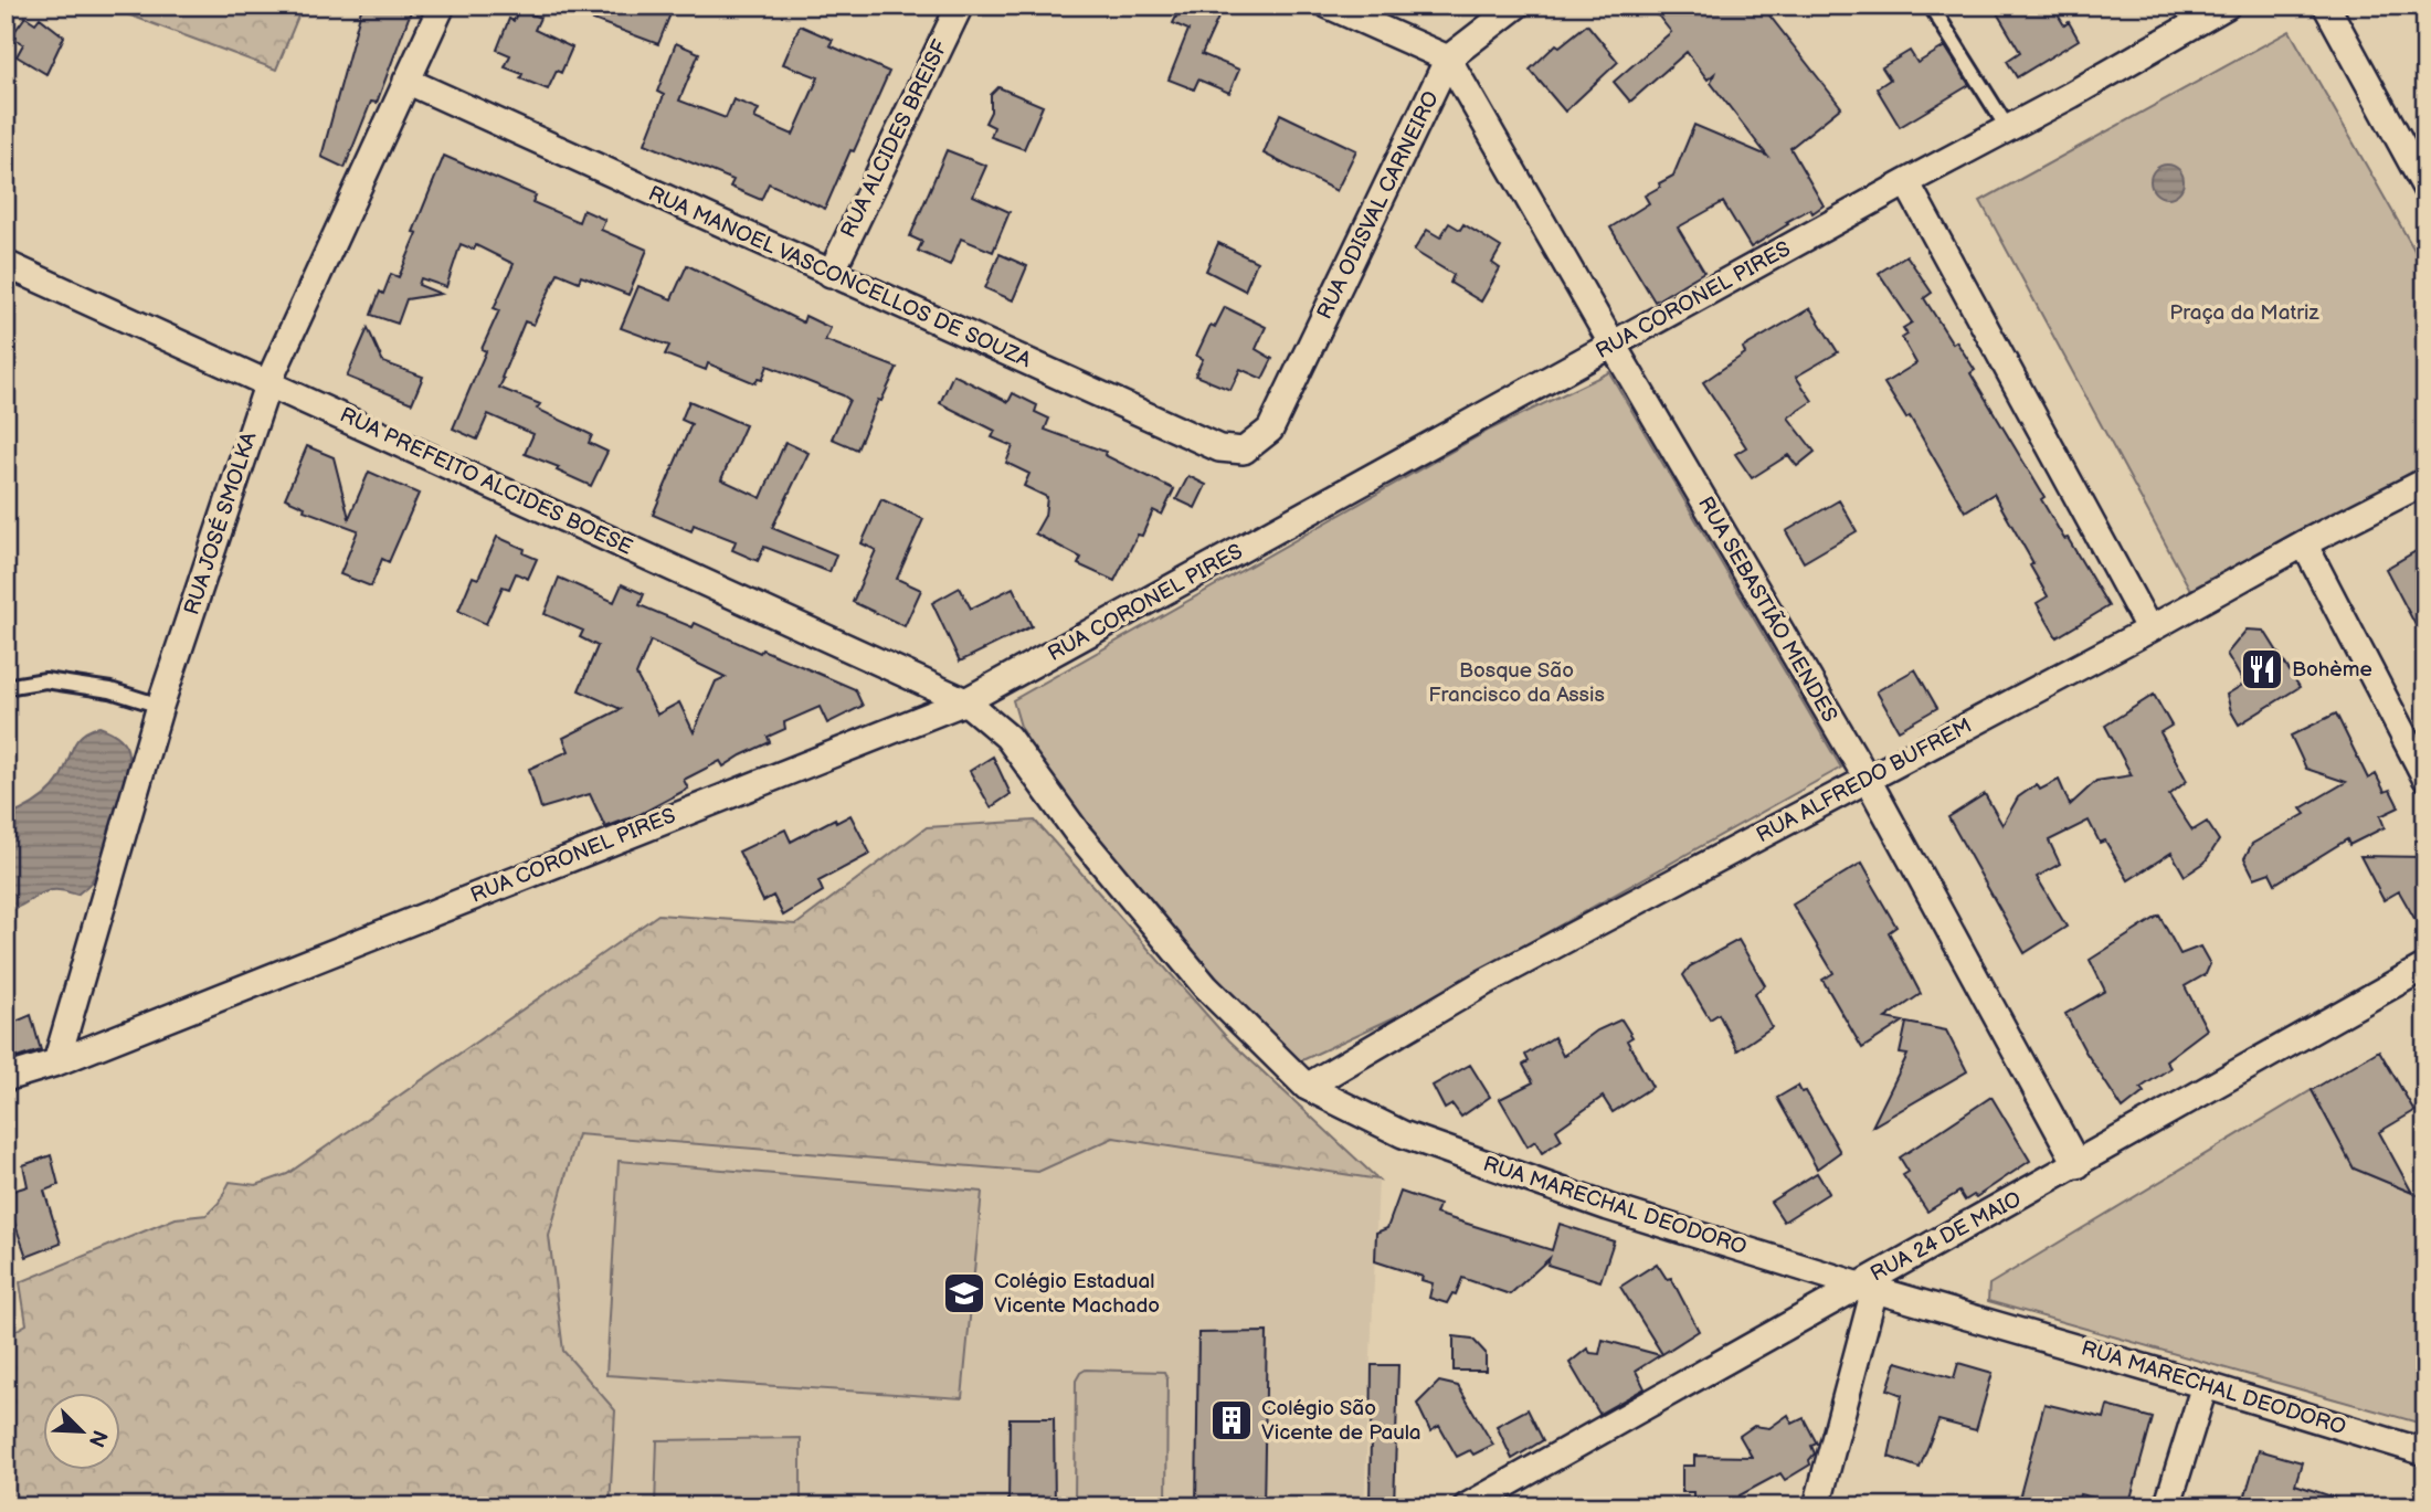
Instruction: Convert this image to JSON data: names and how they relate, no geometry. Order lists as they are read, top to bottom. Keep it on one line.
{"streets":{"street":["RUA ALCIDES BREISF","RUA ODISVAL CARNEIRO","RUA MANOEL VASCONCELLOS DE SOUZA","RUA CORONEL PIRES","RUA PREFEITO ALCIDES BOESE","RUA JOSÉ SMOLKA","RUA SEBASTIÃO MENDES","RUA ALFREDO BUFREM","RUA MARECHAL DEODORO","RUA 24 DE MAIO"]},"crossings":[["RUA ALCIDES BREISF","RUA MANOEL VASCONCELLOS DE SOUZA"],["RUA ODISVAL CARNEIRO","RUA MANOEL VASCONCELLOS DE SOUZA"],["RUA ODISVAL CARNEIRO","RUA SEBASTIÃO MENDES"],["RUA MANOEL VASCONCELLOS DE SOUZA","RUA JOSÉ SMOLKA"],["RUA CORONEL PIRES","RUA PREFEITO ALCIDES BOESE"],["RUA CORONEL PIRES","RUA JOSÉ SMOLKA"],["RUA CORONEL PIRES","RUA SEBASTIÃO MENDES"],["RUA CORONEL PIRES","RUA MARECHAL DEODORO"],["RUA PREFEITO ALCIDES BOESE","RUA JOSÉ SMOLKA"],["RUA PREFEITO ALCIDES BOESE","RUA MARECHAL DEODORO"],["RUA SEBASTIÃO MENDES","RUA ALFREDO BUFREM"],["RUA SEBASTIÃO MENDES","RUA 24 DE MAIO"],["RUA ALFREDO BUFREM","RUA MARECHAL DEODORO"],["RUA MARECHAL DEODORO","RUA 24 DE MAIO"]],"parks":["Praça da Matriz","Bosque São Francisco da Assis"],"places":{"restaurant":["Bohème"],"school or university":["Colégio Estadual Vicente Machado"],"building":["Colégio São Vicente de Paula"]},"north":"bottom right"}
